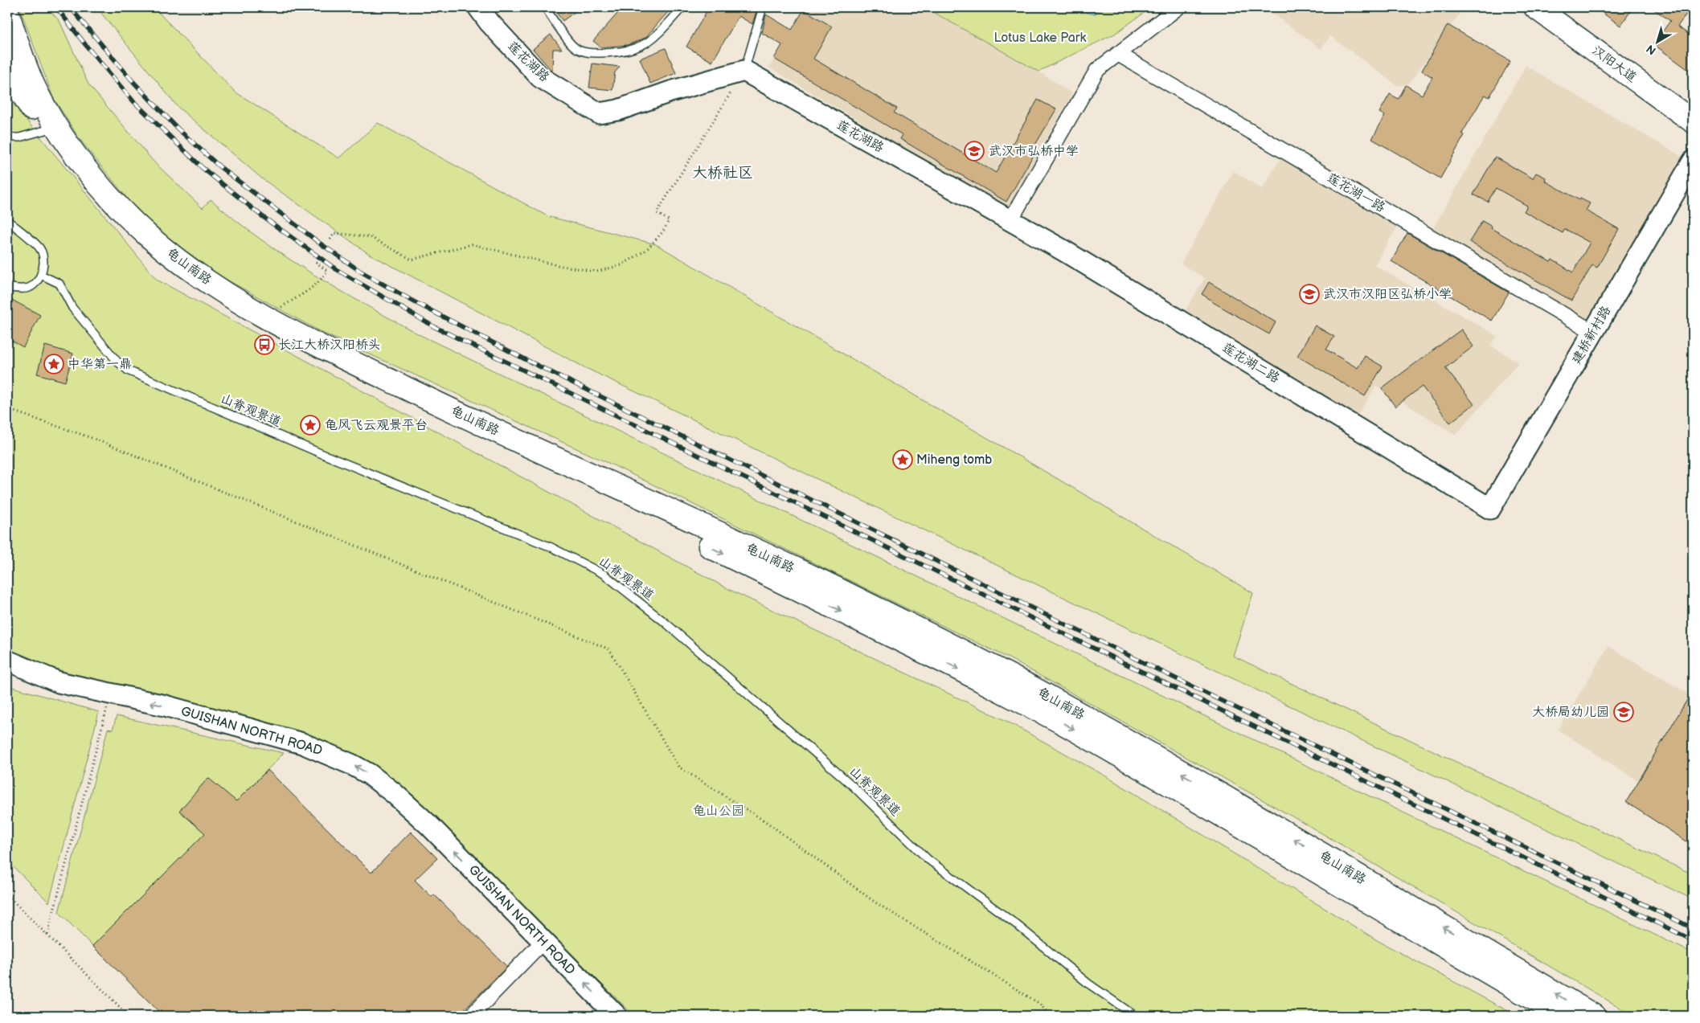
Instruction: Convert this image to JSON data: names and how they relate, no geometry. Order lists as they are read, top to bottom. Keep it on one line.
{"streets":{"main road":["汉阳大道","龟山南路"],"street":["莲花湖路","莲花湖一路","建桥新村路","莲花湖二路","GUISHAN NORTH ROAD"],"lane":["山脊观景道"]},"crossings":[["莲花湖路","莲花湖二路"],["莲花湖一路","建桥新村路"],["建桥新村路","莲花湖二路"]],"one_way":["GUISHAN NORTH ROAD"],"districts":["大桥社区"],"parks":["Lotus Lake Park","龟山公园"],"places":{"school or university":["武汉市弘桥中学","武汉市汉阳区弘桥小学","大桥局幼儿园"],"bus stop":["长江大桥汉阳桥头"],"place":["中华第一鼎","龟风飞云观景平台","Miheng tomb"]},"north":"bottom left"}
